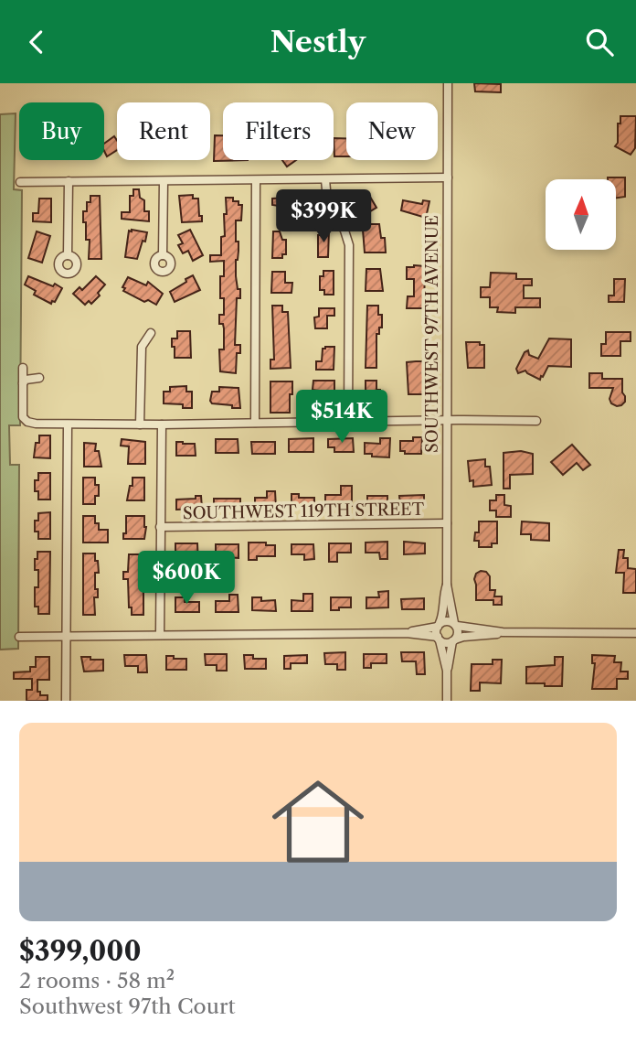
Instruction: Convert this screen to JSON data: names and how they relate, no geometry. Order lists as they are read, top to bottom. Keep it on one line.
{"streets":{"street":["SOUTHWEST 97TH AVENUE","SOUTHWEST 119TH STREET"]},"crossings":[["SOUTHWEST 97TH AVENUE","SOUTHWEST 119TH STREET"]],"north":"top","page":{"header":"Nestly","chip":["Buy","Rent","Filters","New"],"price":["$399K","$514K","$600K"],"list":[{"name":"$399,000","note":"2 rooms · 58 m² · Southwest 97th Court"}]}}
